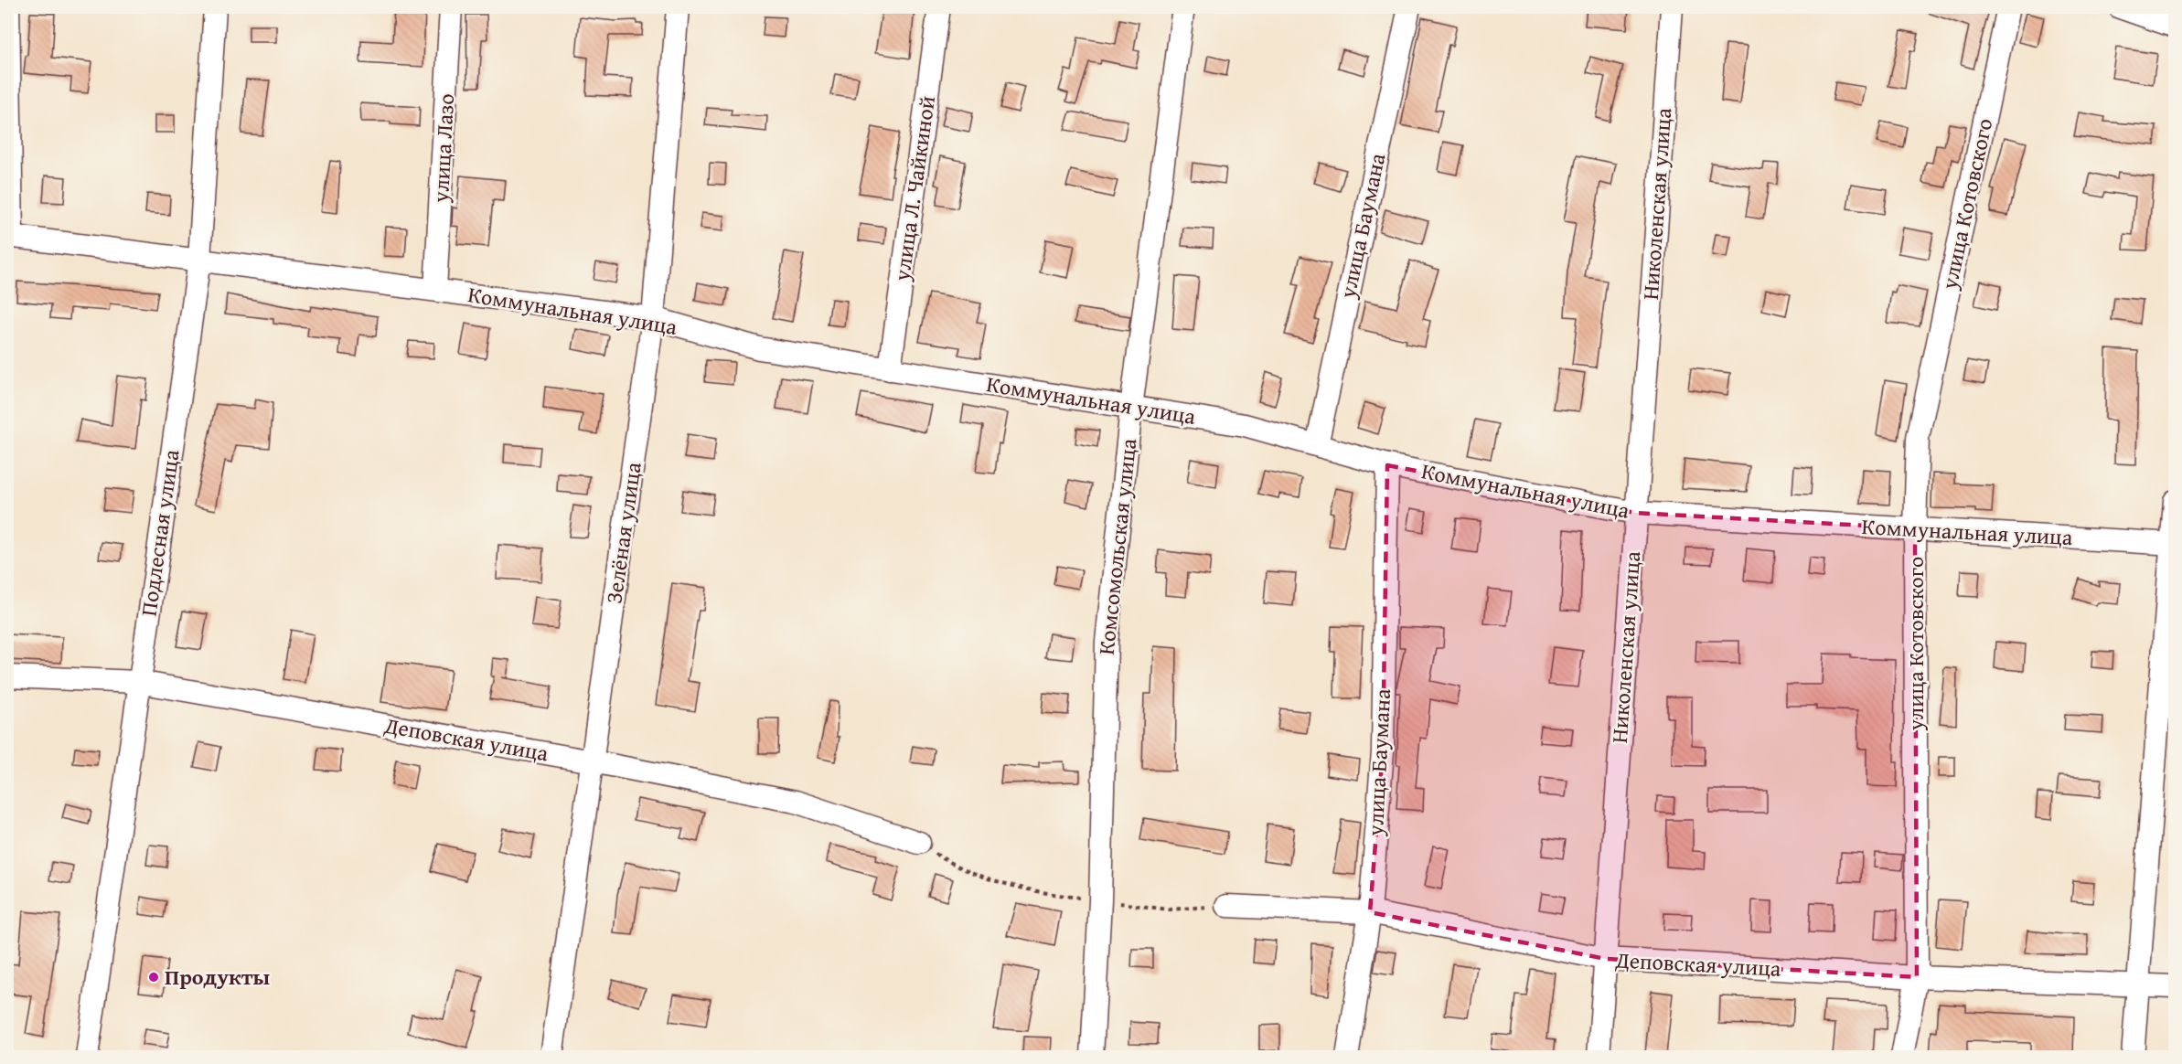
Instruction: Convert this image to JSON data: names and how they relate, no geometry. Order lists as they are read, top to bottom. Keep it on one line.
{"streets":{"street":["улица Лазо","улица Л. Чайкиной","Николенская улица","улица Котовского","улица Баумана","Коммунальная улица","Подлесная улица","Зелёная улица","Комсомольская улица","Деповская улица"]},"crossings":[["улица Лазо","Коммунальная улица"],["улица Л. Чайкиной","Коммунальная улица"],["Николенская улица","Коммунальная улица"],["Николенская улица","Деповская улица"],["улица Котовского","Коммунальная улица"],["улица Котовского","Деповская улица"],["улица Баумана","Коммунальная улица"],["улица Баумана","Деповская улица"],["Коммунальная улица","Подлесная улица"],["Коммунальная улица","Зелёная улица"],["Коммунальная улица","Комсомольская улица"],["Подлесная улица","Деповская улица"],["Зелёная улица","Деповская улица"]],"places":["Продукты"]}
